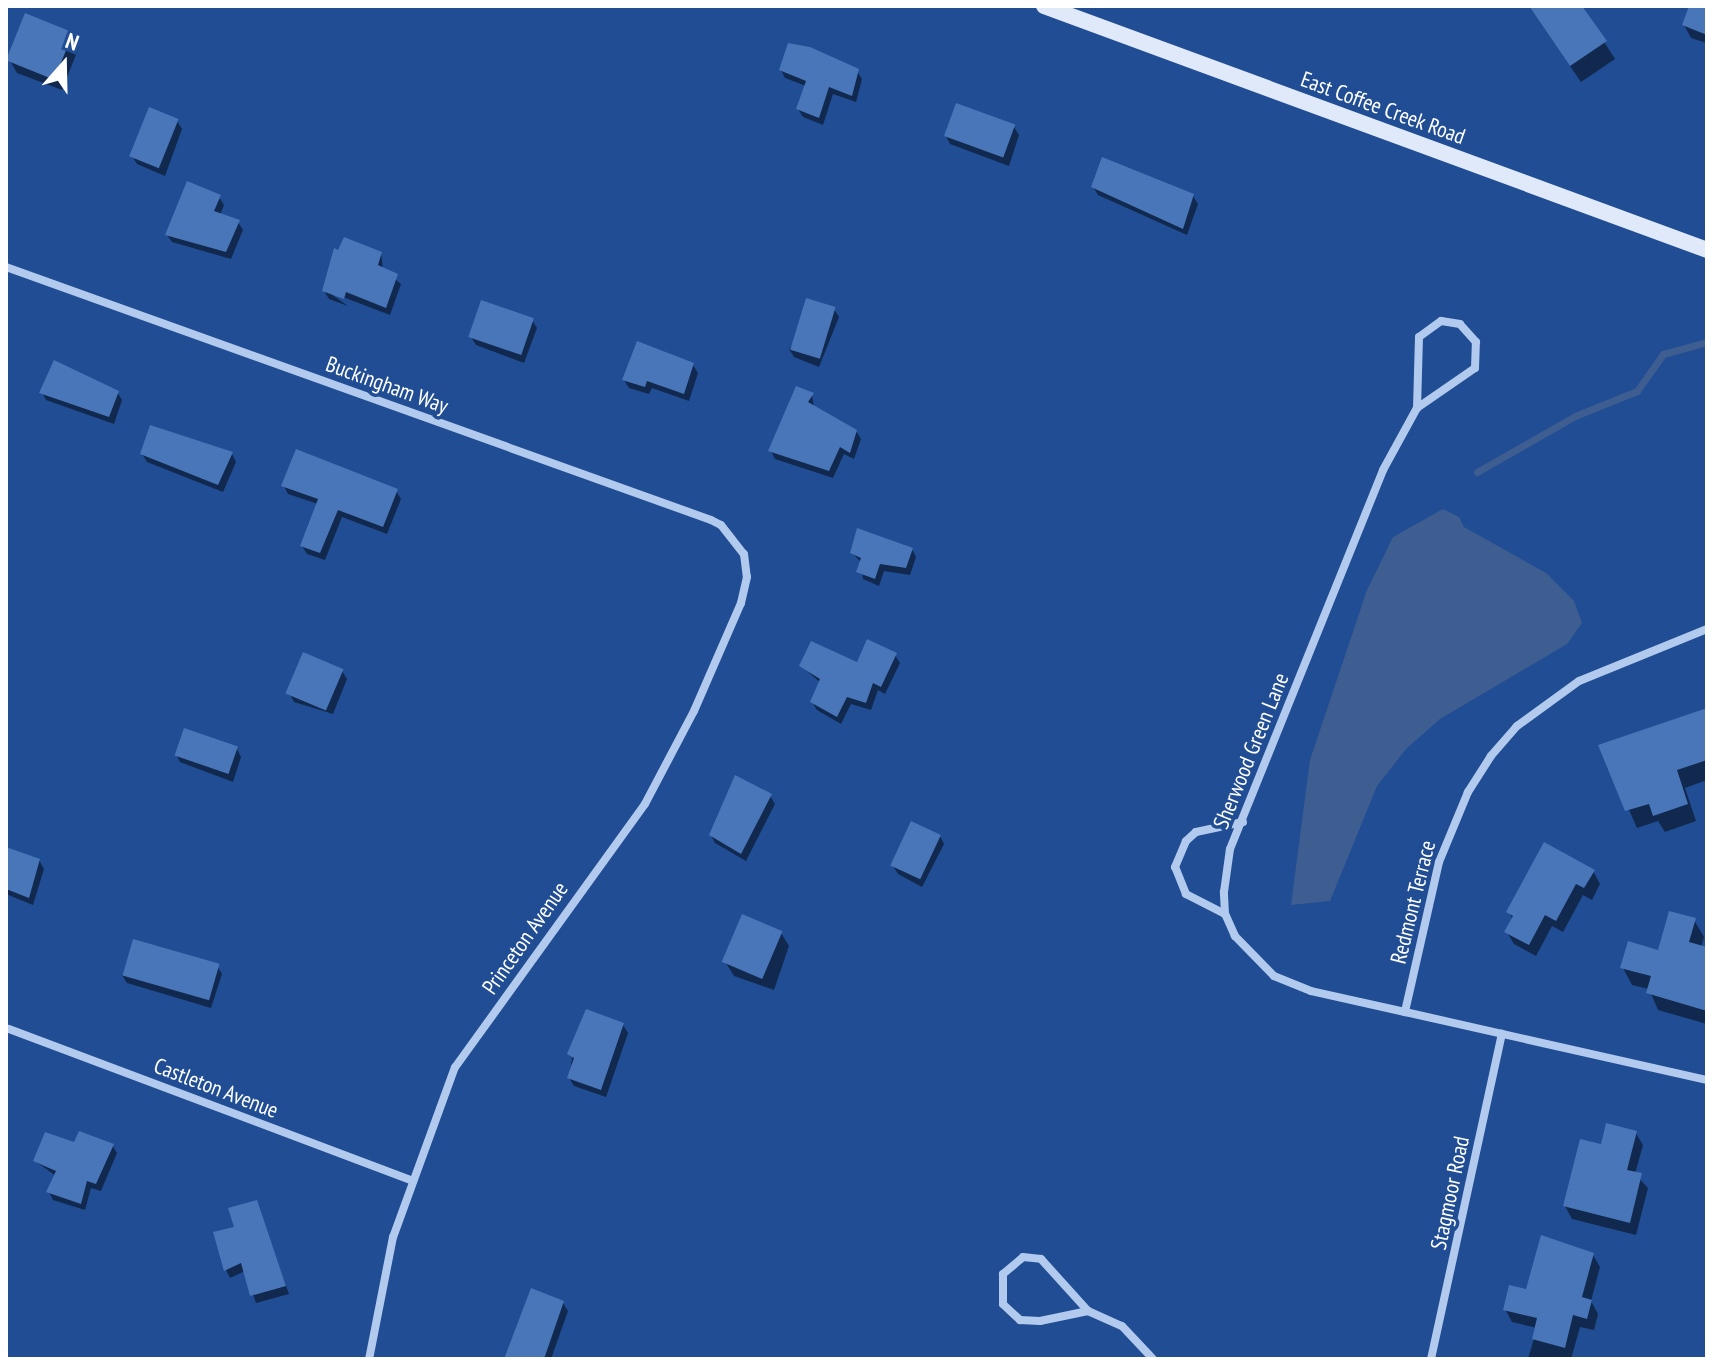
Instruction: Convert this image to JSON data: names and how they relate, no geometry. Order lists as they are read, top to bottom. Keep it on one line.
{"streets":{"street":["East Coffee Creek Road","Buckingham Way","Sherwood Green Lane","Redmont Terrace","Princeton Avenue","Castleton Avenue","Stagmoor Road"]},"crossings":[["Buckingham Way","Princeton Avenue"],["Sherwood Green Lane","Redmont Terrace"],["Princeton Avenue","Castleton Avenue"]],"north":"top"}
